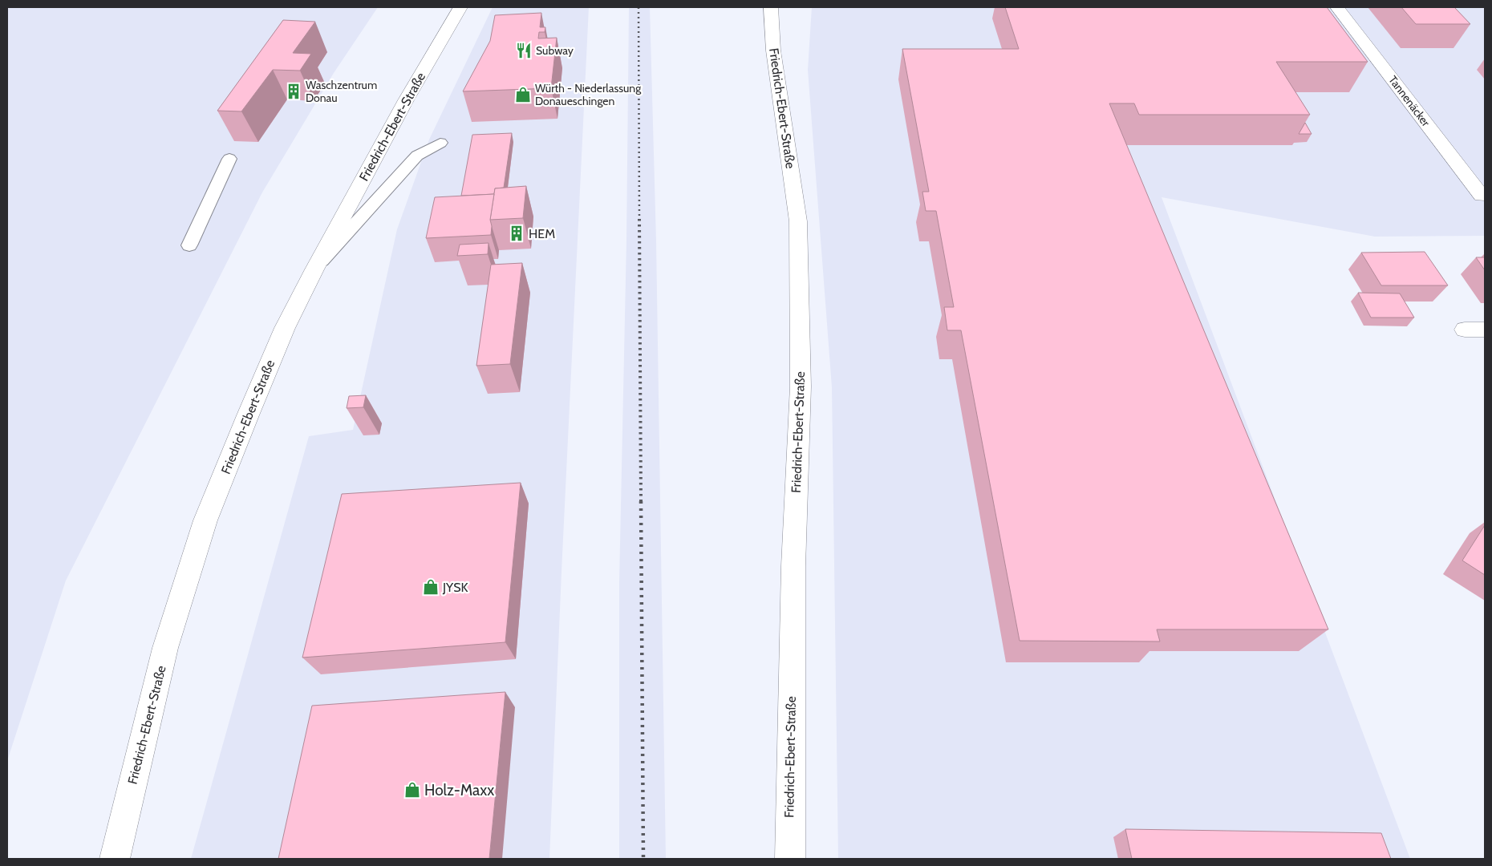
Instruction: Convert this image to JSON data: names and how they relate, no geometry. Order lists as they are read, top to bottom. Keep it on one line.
{"streets":{"street":["Tannenäcker","Friedrich-Ebert-Straße"]},"places":{"restaurant":["Subway"],"building":["Waschzentrum Donau","HEM"],"shop":["Würth - Niederlassung Donaueschingen","JYSK","Holz-Maxx"]}}
